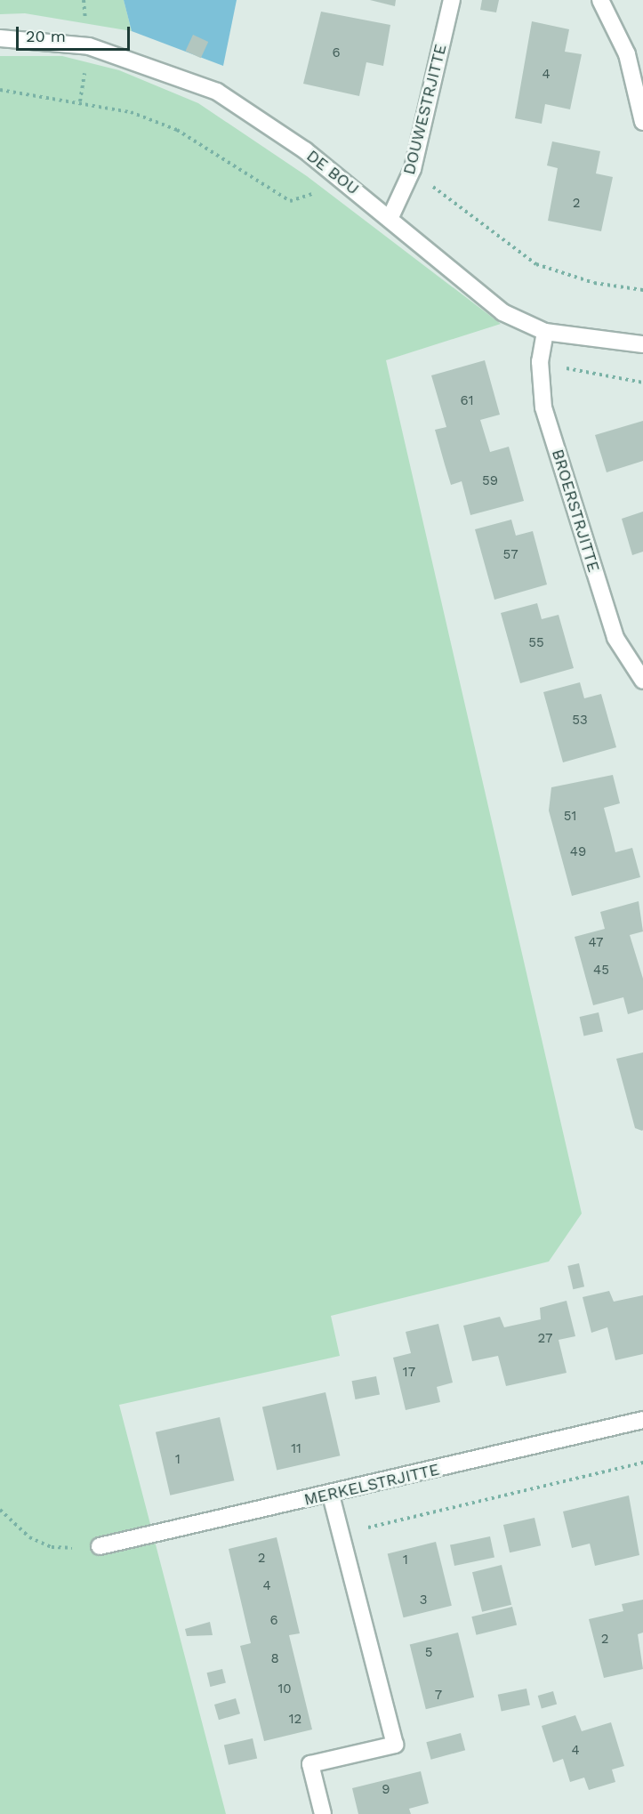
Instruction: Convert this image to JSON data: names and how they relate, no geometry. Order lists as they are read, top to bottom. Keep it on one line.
{"streets":{"street":["DOUWESTRJITTE","DE BOU","BROERSTRJITTE","MERKELSTRJITTE"]},"crossings":[["DOUWESTRJITTE","DE BOU"],["DE BOU","BROERSTRJITTE"]],"house_numbers":["6","4","2","61","59","57","55","53","51","49","47","45","27","17","11","1","2","1","4","3","6","2","5","8","10","7","12","4","9"],"scale_bar":"20 m"}
